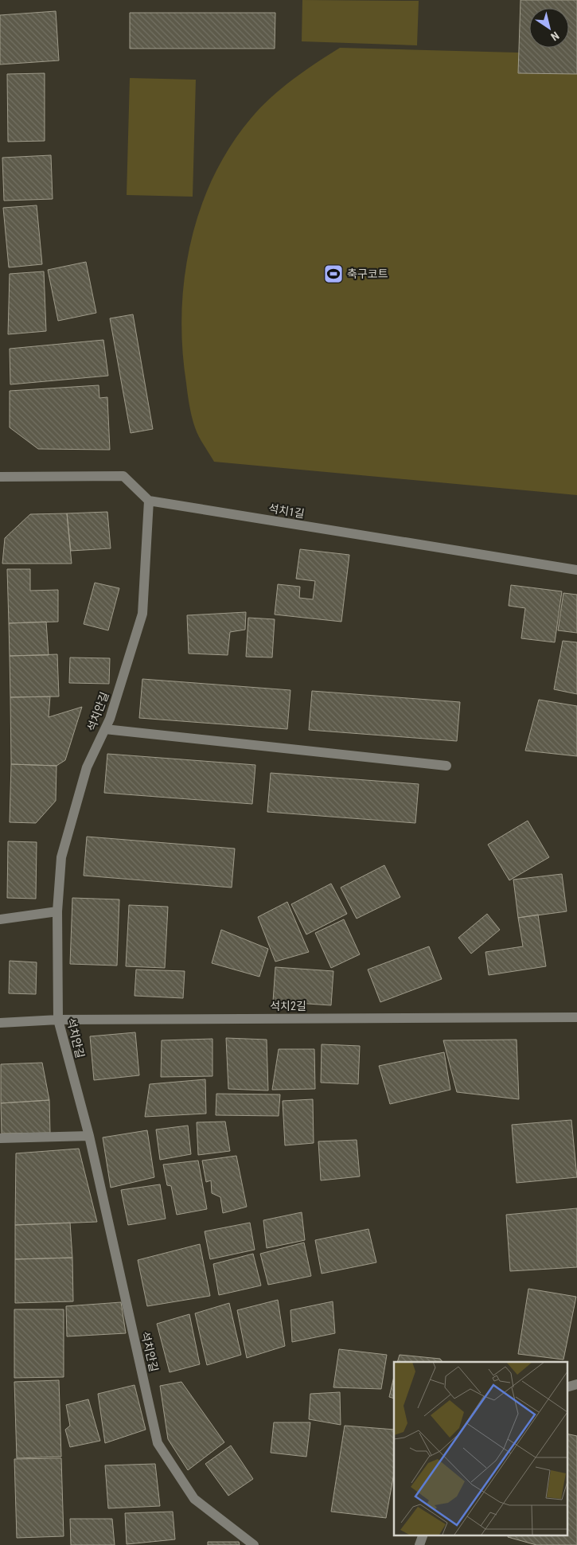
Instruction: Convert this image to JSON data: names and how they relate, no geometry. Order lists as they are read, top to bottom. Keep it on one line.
{"streets":{"street":["석치1길","석치안길","석치2길"]},"crossings":[["석치1길","석치안길"],["석치안길","석치2길"]],"places":{"sports":["축구코트"]},"north":"bottom right"}
